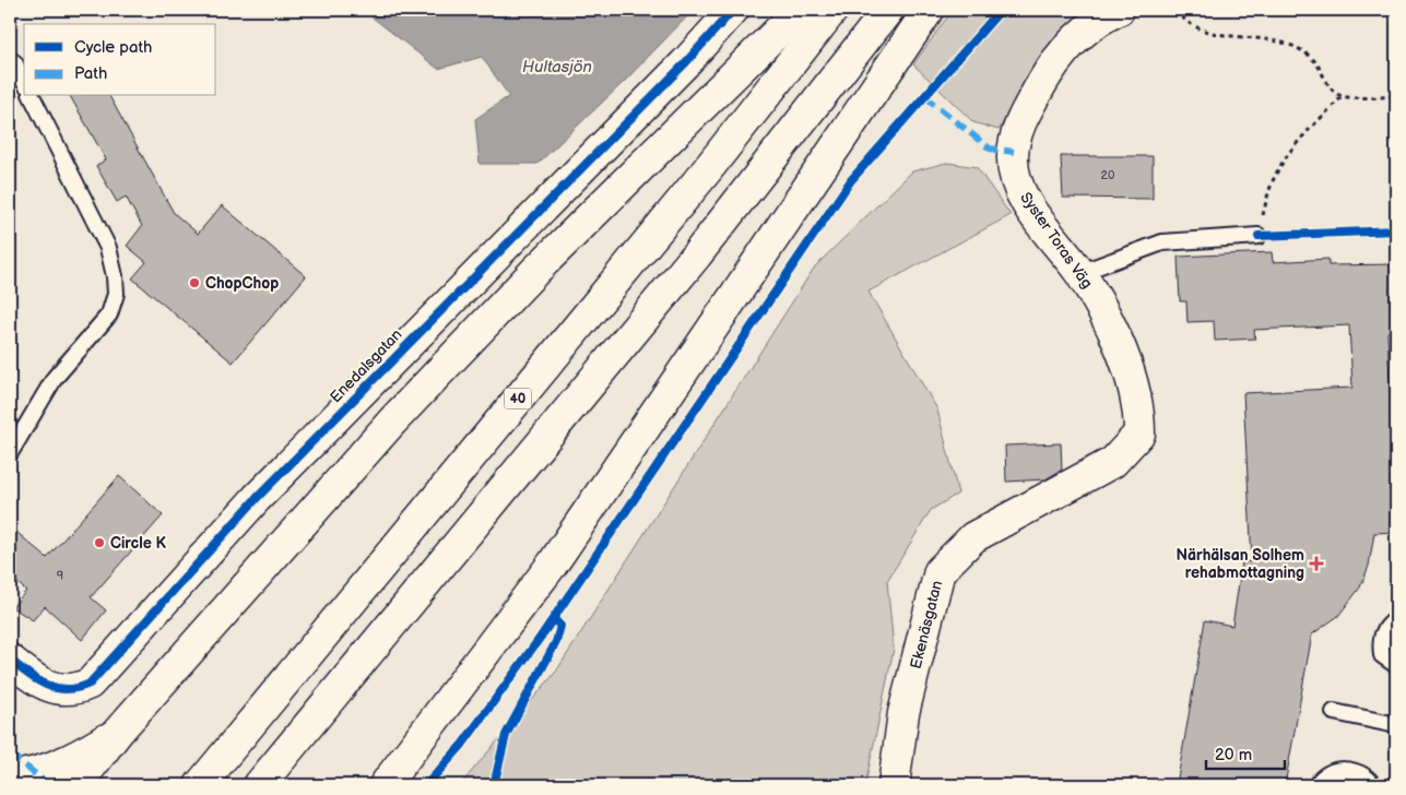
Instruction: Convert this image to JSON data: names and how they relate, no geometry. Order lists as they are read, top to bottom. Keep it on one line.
{"streets":{"main road":["Syster Toras Väg","Enedalsgatan","40","Ekenäsgatan"]},"crossings":[["Syster Toras Väg","Ekenäsgatan"]],"water":["Hultasjön"],"places":{"other":["ChopChop","Circle K"],"health":["Närhälsan Solhem rehabmottagning"]},"house_numbers":["20","9"],"legend":["Cycle path","Path"],"scale_bar":"20 m"}
